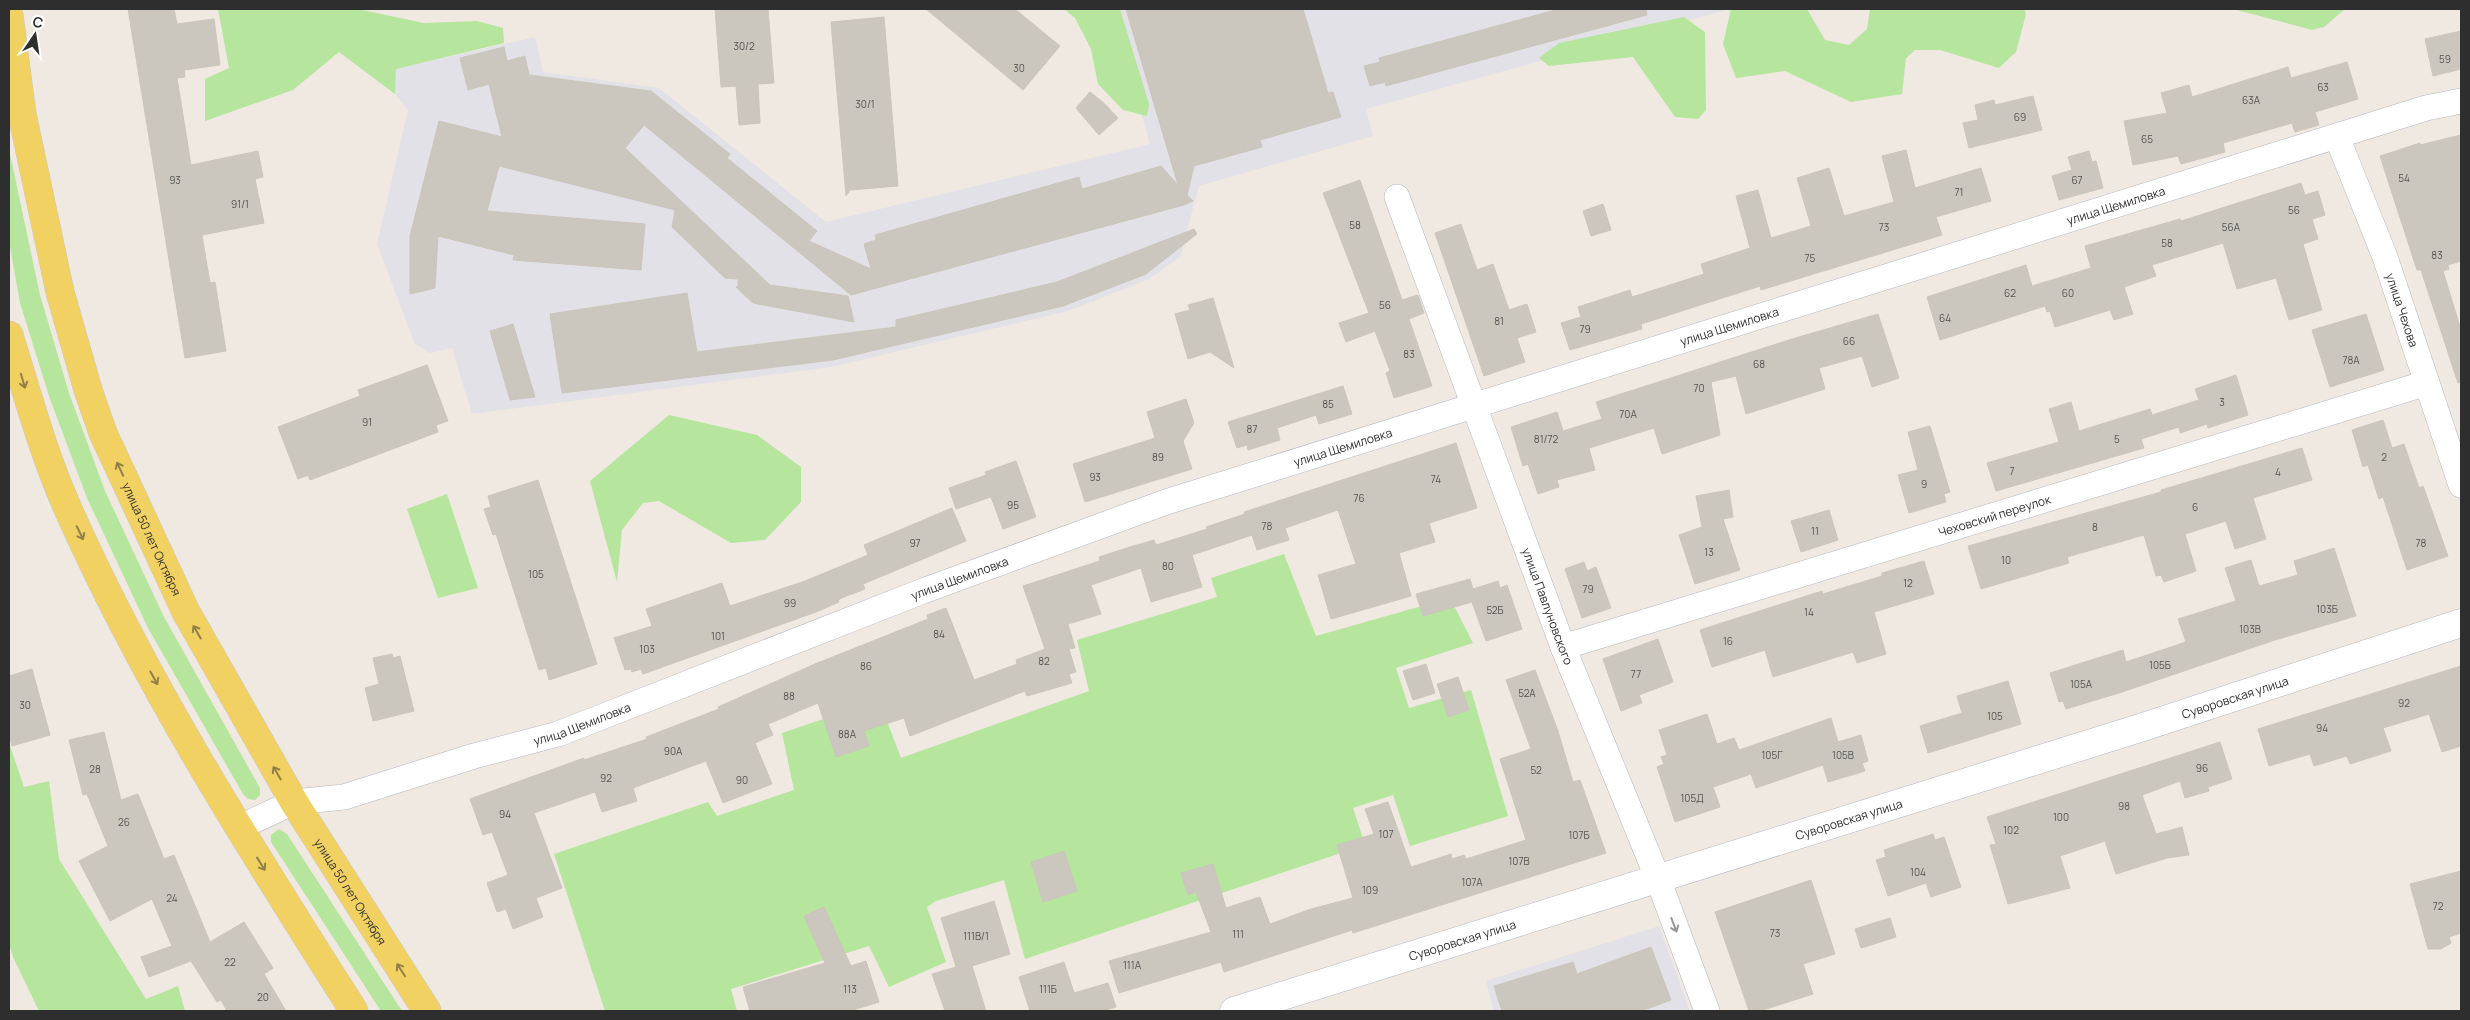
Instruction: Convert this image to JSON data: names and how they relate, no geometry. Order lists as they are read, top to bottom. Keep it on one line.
{"streets":{"main road":["улица 50 лет Октября"],"street":["улица Щемиловка","улица Чехова","Чеховский переулок","улица Павлуновского","Суворовская улица"]},"crossings":[["улица Щемиловка","улица Чехова"],["улица Щемиловка","улица 50 лет Октября"],["улица Щемиловка","улица Павлуновского"],["улица Чехова","Чеховский переулок"],["Чеховский переулок","улица Павлуновского"],["улица Павлуновского","Суворовская улица"]],"house_numbers":["30/2","59","30","63","63А","30/1","69","65","54","93","67","71","91/1","56","58","73","56А","58","83","75","62","60","56","64","81","79","66","83","78А","68","70","3","85","70А","91","87","81/72","5","89","2","7","4","93","74","9","76","95","6","78","8","11","97","78","13","10","80","105","12","79","99","103Б","52Б","14","103В","84","101","16","103","82","105Б","86","77","105А","52А","88","92","30","105","94","88А","90А","105Г","105В","96","28","52","92","90","105Д","98","94","100","26","102","107","107Б","107В","104","107А","109","24","72","73","111","111В/1","22","111А","113","111Б","20"],"north":"top"}
